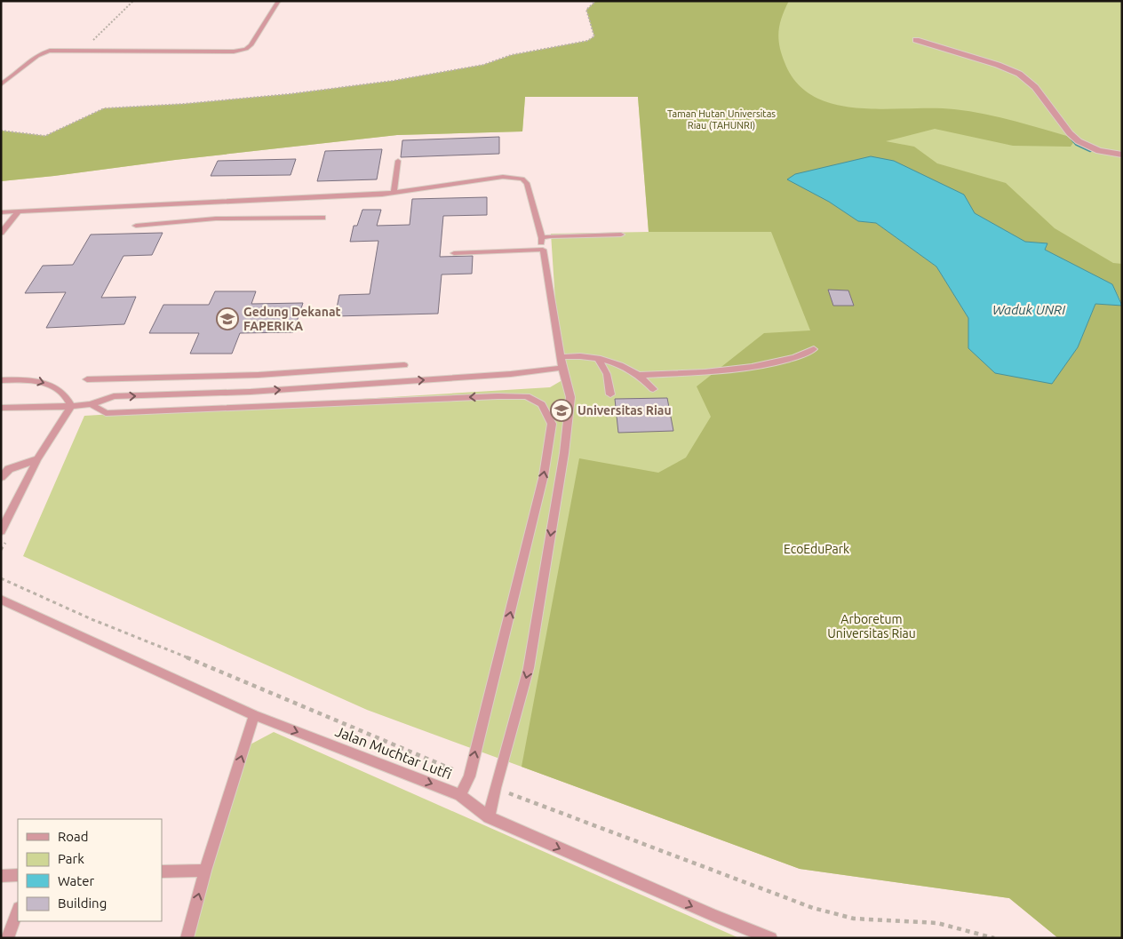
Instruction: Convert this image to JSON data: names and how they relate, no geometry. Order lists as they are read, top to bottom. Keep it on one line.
{"streets":{"lane":["Jalan Muchtar Lutfi"]},"one_way":["Jalan Muchtar Lutfi"],"water":["Waduk UNRI"],"parks":["Taman Hutan Universitas Riau (TAHUNRI)","EcoEduPark","Arboretum Universitas Riau"],"places":{"school or university":["Gedung Dekanat FAPERIKA","Universitas Riau"]},"legend":["Road","Park","Water","Building"]}
